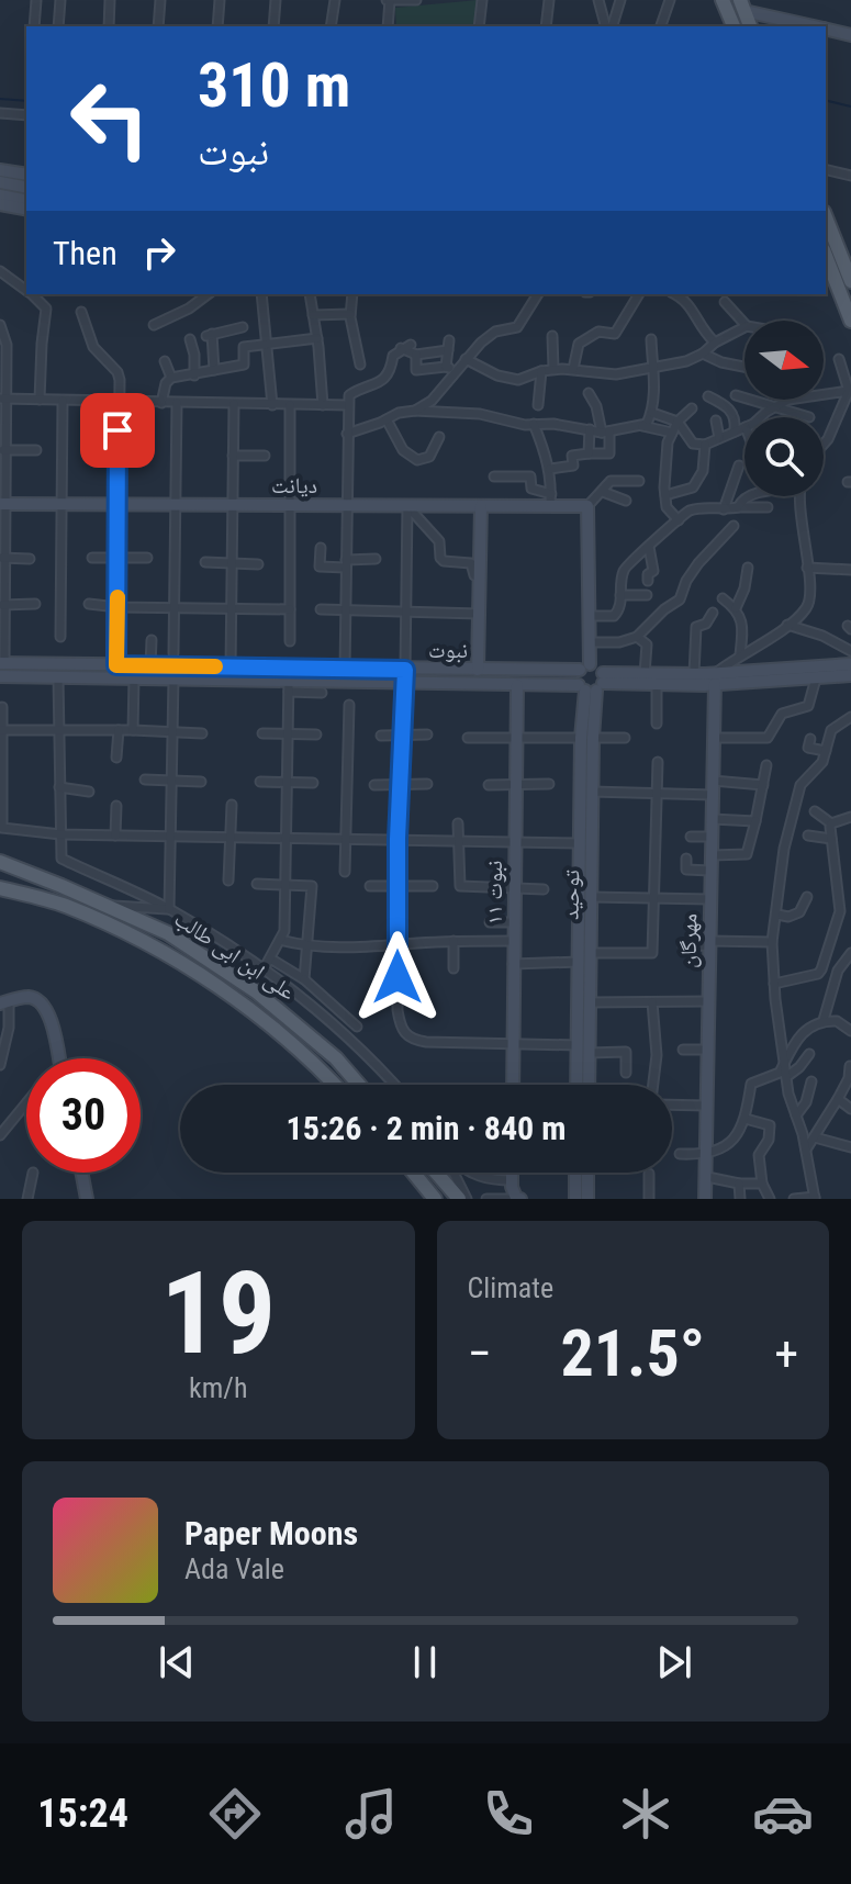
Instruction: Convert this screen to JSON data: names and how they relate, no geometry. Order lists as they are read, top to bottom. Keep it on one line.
{"streets":{"main road":["علی ابن ابی طالب"],"street":["دیانت","نبوت","نبوت ۱۱","توحید","مهرگان"]},"crossings":[["دیانت","توحید"],["نبوت","نبوت ۱۱"],["نبوت","توحید"],["نبوت","مهرگان"]],"north":"right","page":{"turn":["310 m","نبوت"],"then":"Then","limit":"30","trip":"15:26 · 2 min · 840 m","tile":[["19","km/h"],"Climate"],"heat":["−","21.5°","+"],"song":["Paper Moons","Ada Vale"],"tabs":"15:24"}}
